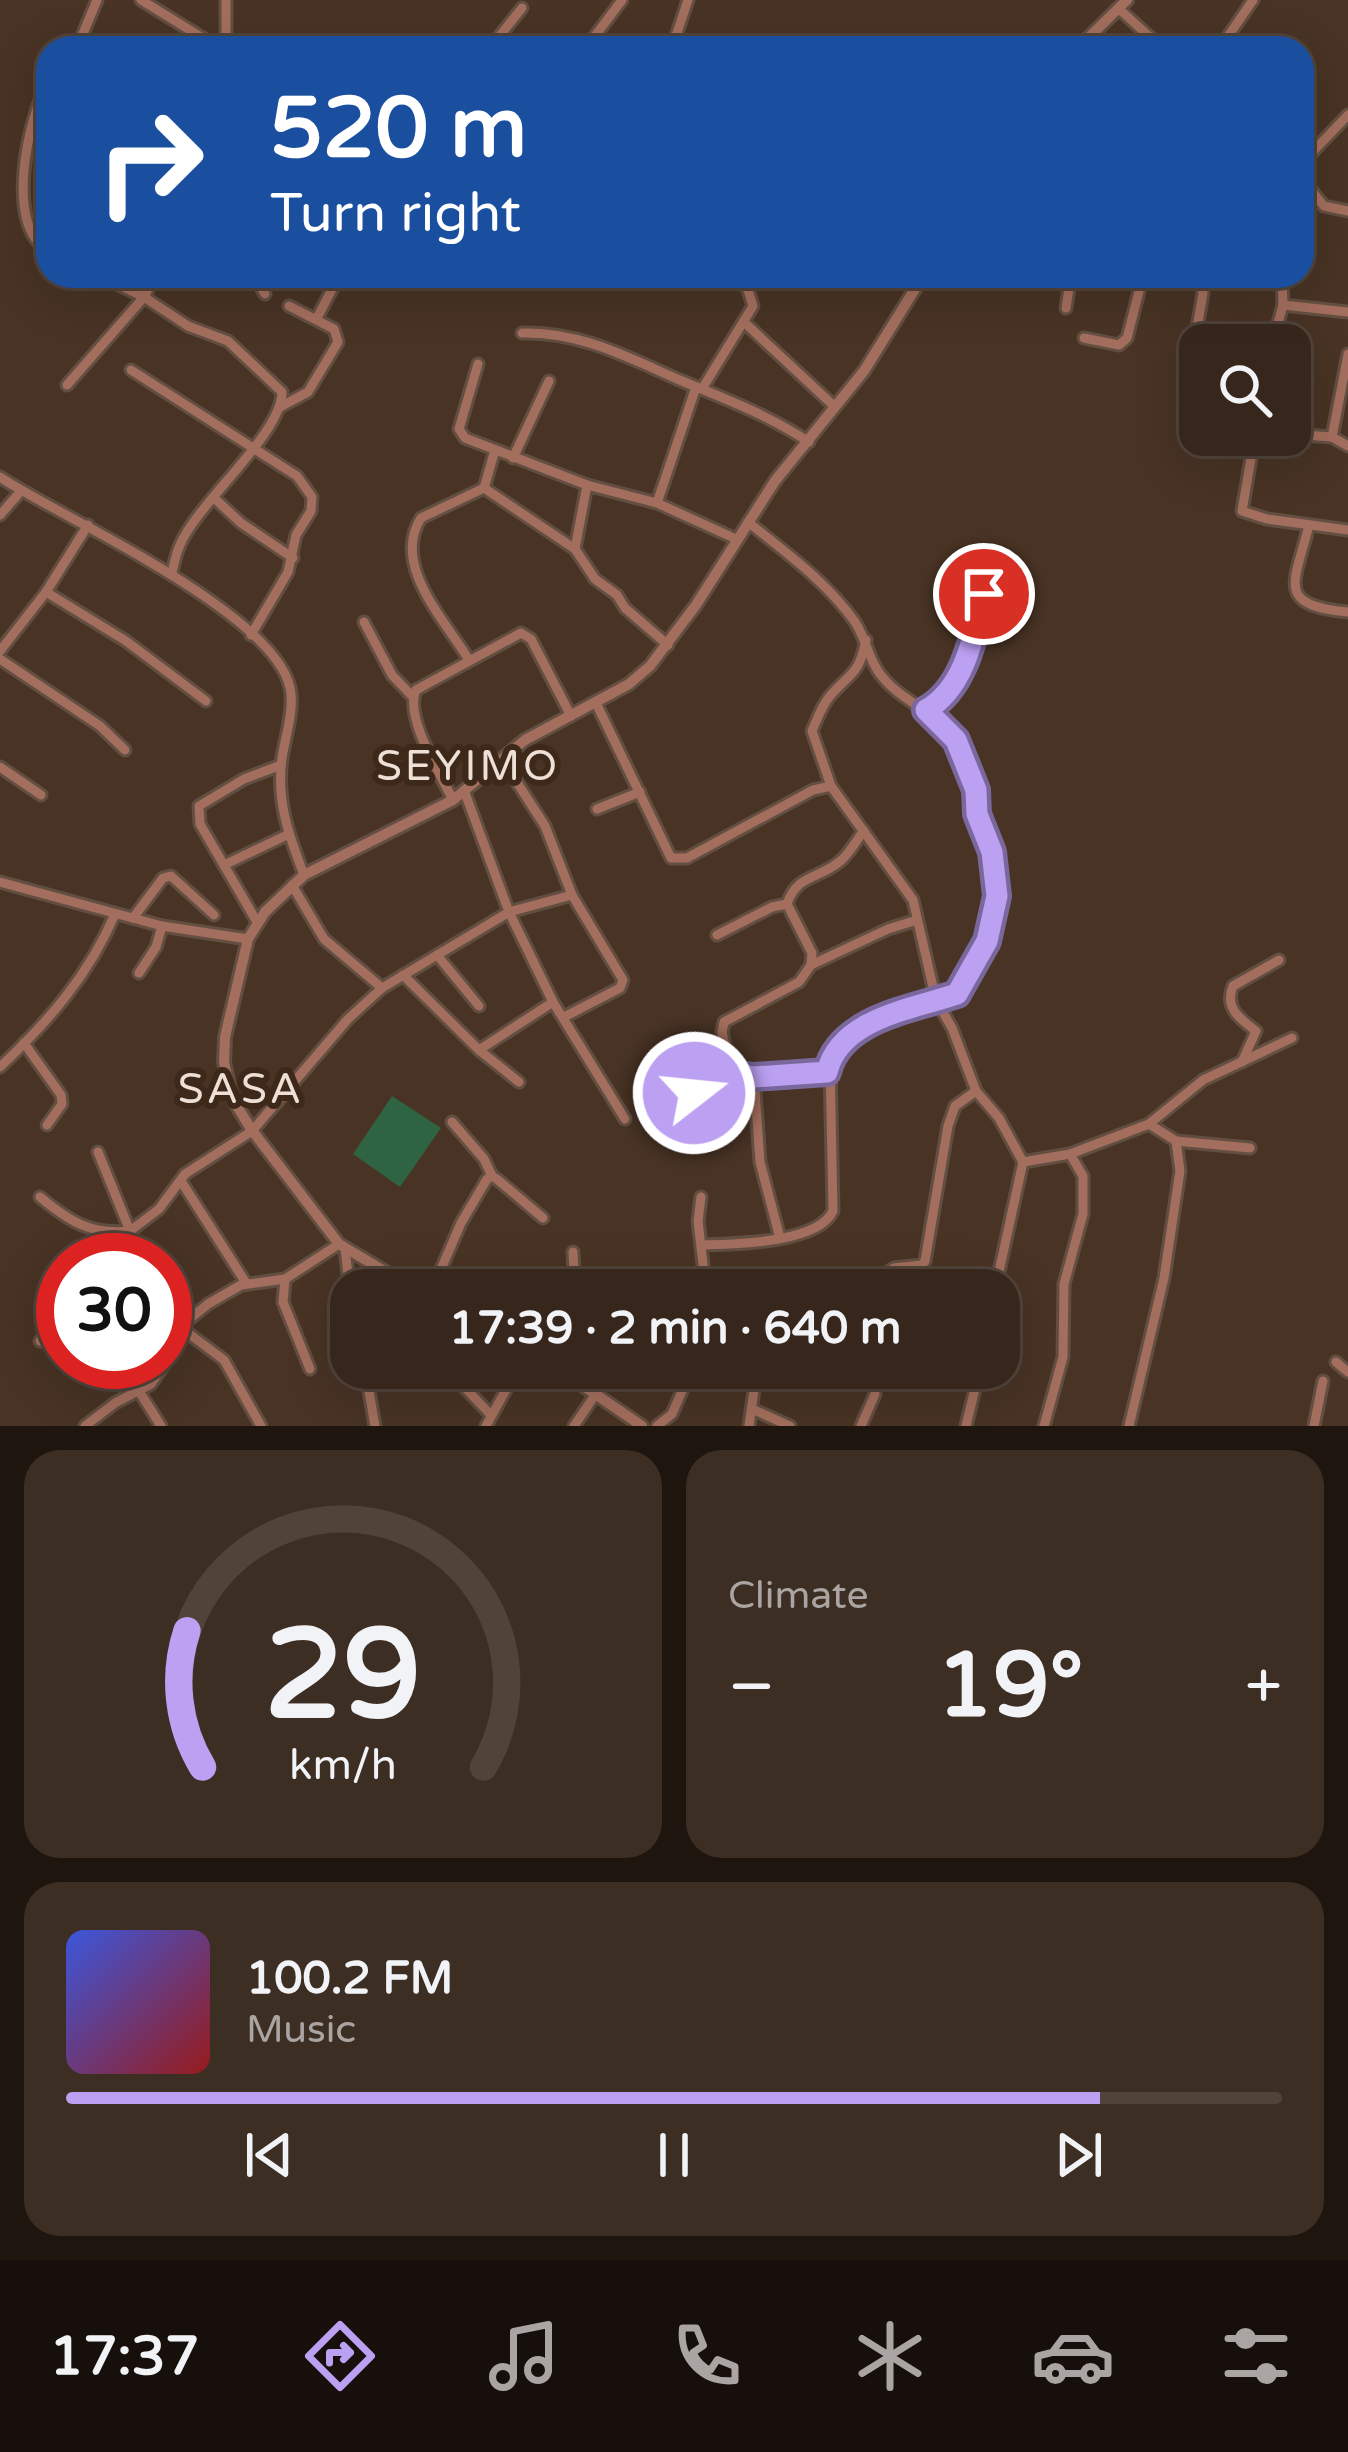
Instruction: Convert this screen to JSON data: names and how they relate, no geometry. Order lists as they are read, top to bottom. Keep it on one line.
{"districts":["SEYIMO","SASA"],"page":{"turn":["520 m","Turn right"],"limit":"30","trip":"17:39 · 2 min · 640 m","tile":"Climate","heat":["−","19°","+"],"song":["100.2 FM","Music"],"tabs":"17:37","gauge":["29","km/h"]}}
